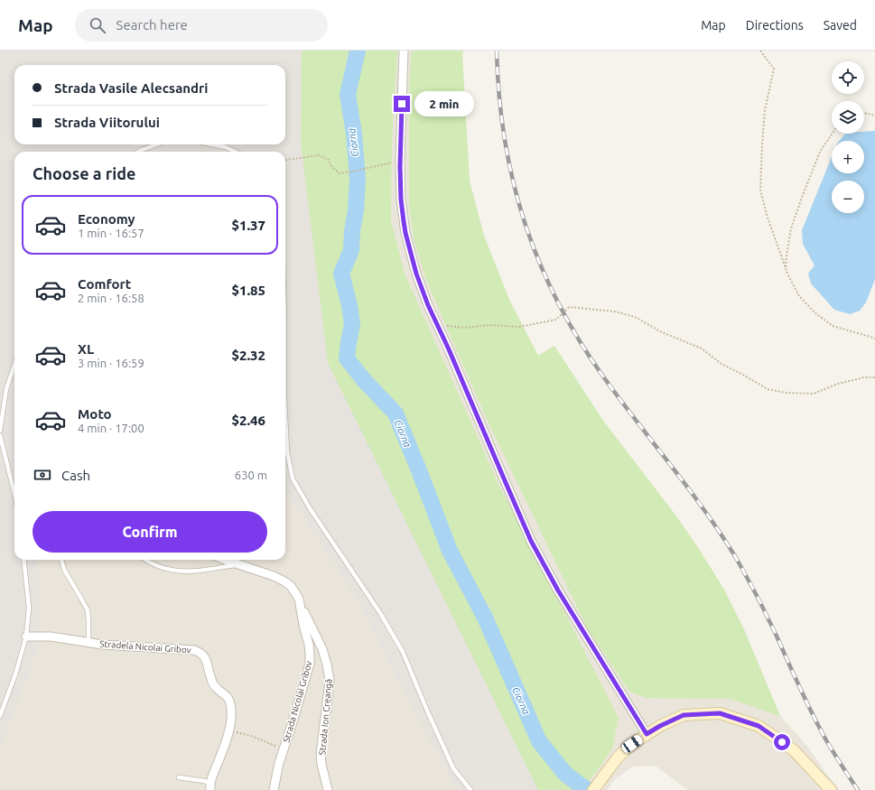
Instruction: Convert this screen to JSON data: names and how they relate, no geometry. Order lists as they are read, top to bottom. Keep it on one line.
{"streets":{"street":["Stradela Nicolai Gribov","Strada Nicolai Gribov","Strada Ion Creangă"]},"crossings":[["Stradela Nicolai Gribov","Strada Nicolai Gribov"],["Strada Nicolai Gribov","Strada Ion Creangă"]],"water":["Ciorna"],"page":{"header":"Map","search":"Search here","nav":["Map","Directions","Saved"],"map_buttons":["+","−"],"banner":["Strada Vasile Alecsandri","Strada Viitorului"],"bubble":"2 min","heading":"Choose a ride","list":[{"name":"Economy","note":"1 min · 16:57","value":"$1.37"},{"name":"Comfort","note":"2 min · 16:58","value":"$1.85"},{"name":"XL","note":"3 min · 16:59","value":"$2.32"},{"name":"Moto","note":"4 min · 17:00","value":"$2.46"}],"pay":["Cash","630 m"],"buttons":"Confirm"}}
